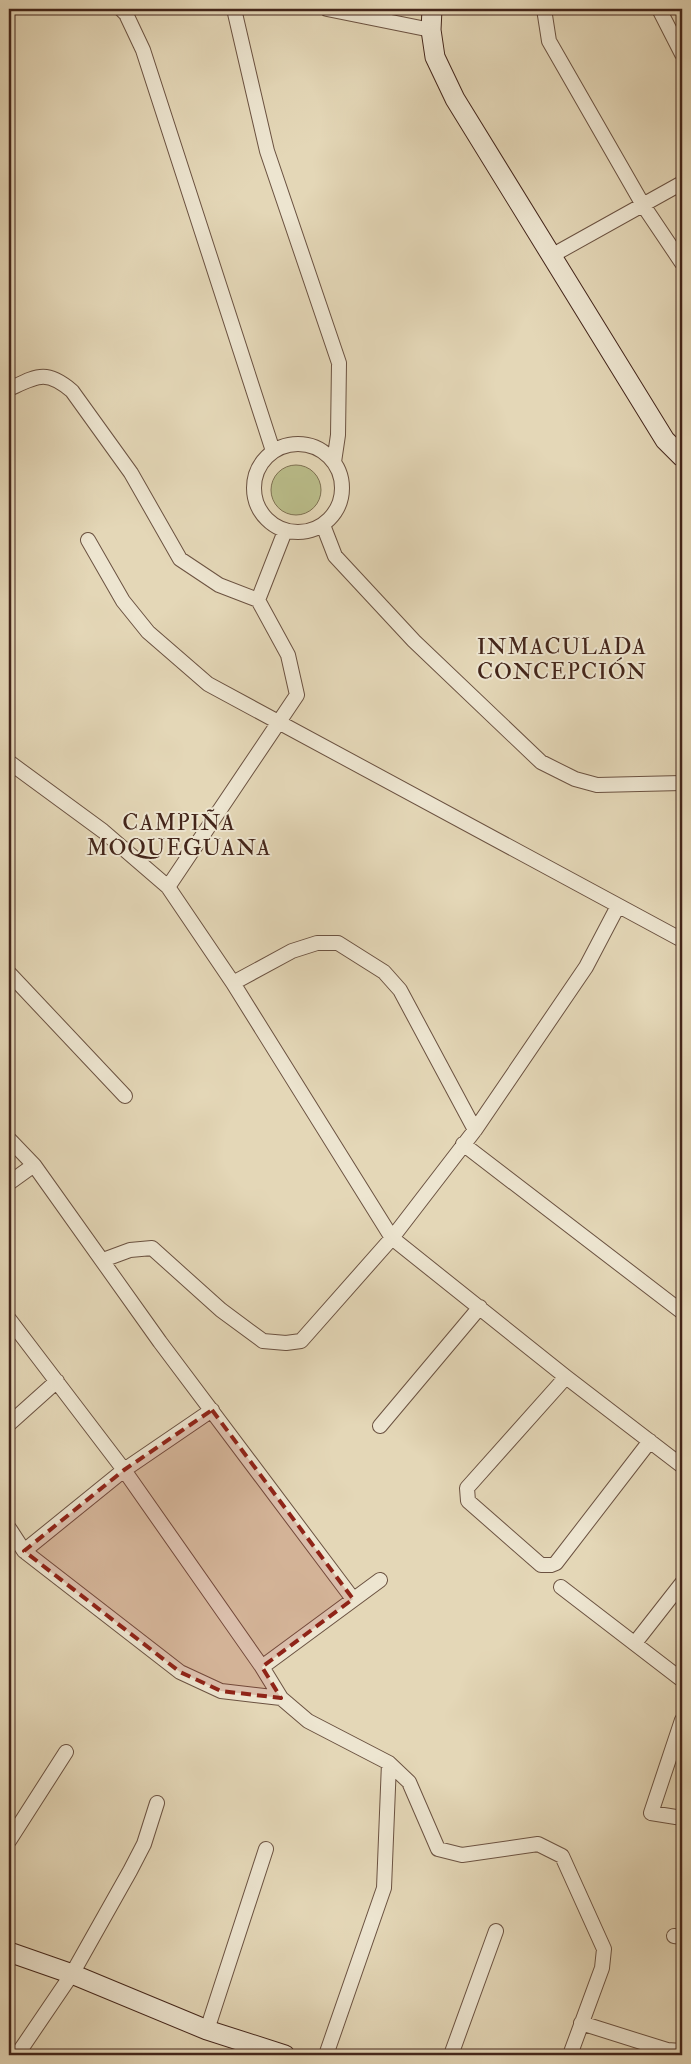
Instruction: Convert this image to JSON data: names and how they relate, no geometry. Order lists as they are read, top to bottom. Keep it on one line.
{"districts":["INMACULADA CONCEPCIÓN","CAMPIÑA MOQUEGUANA"]}
